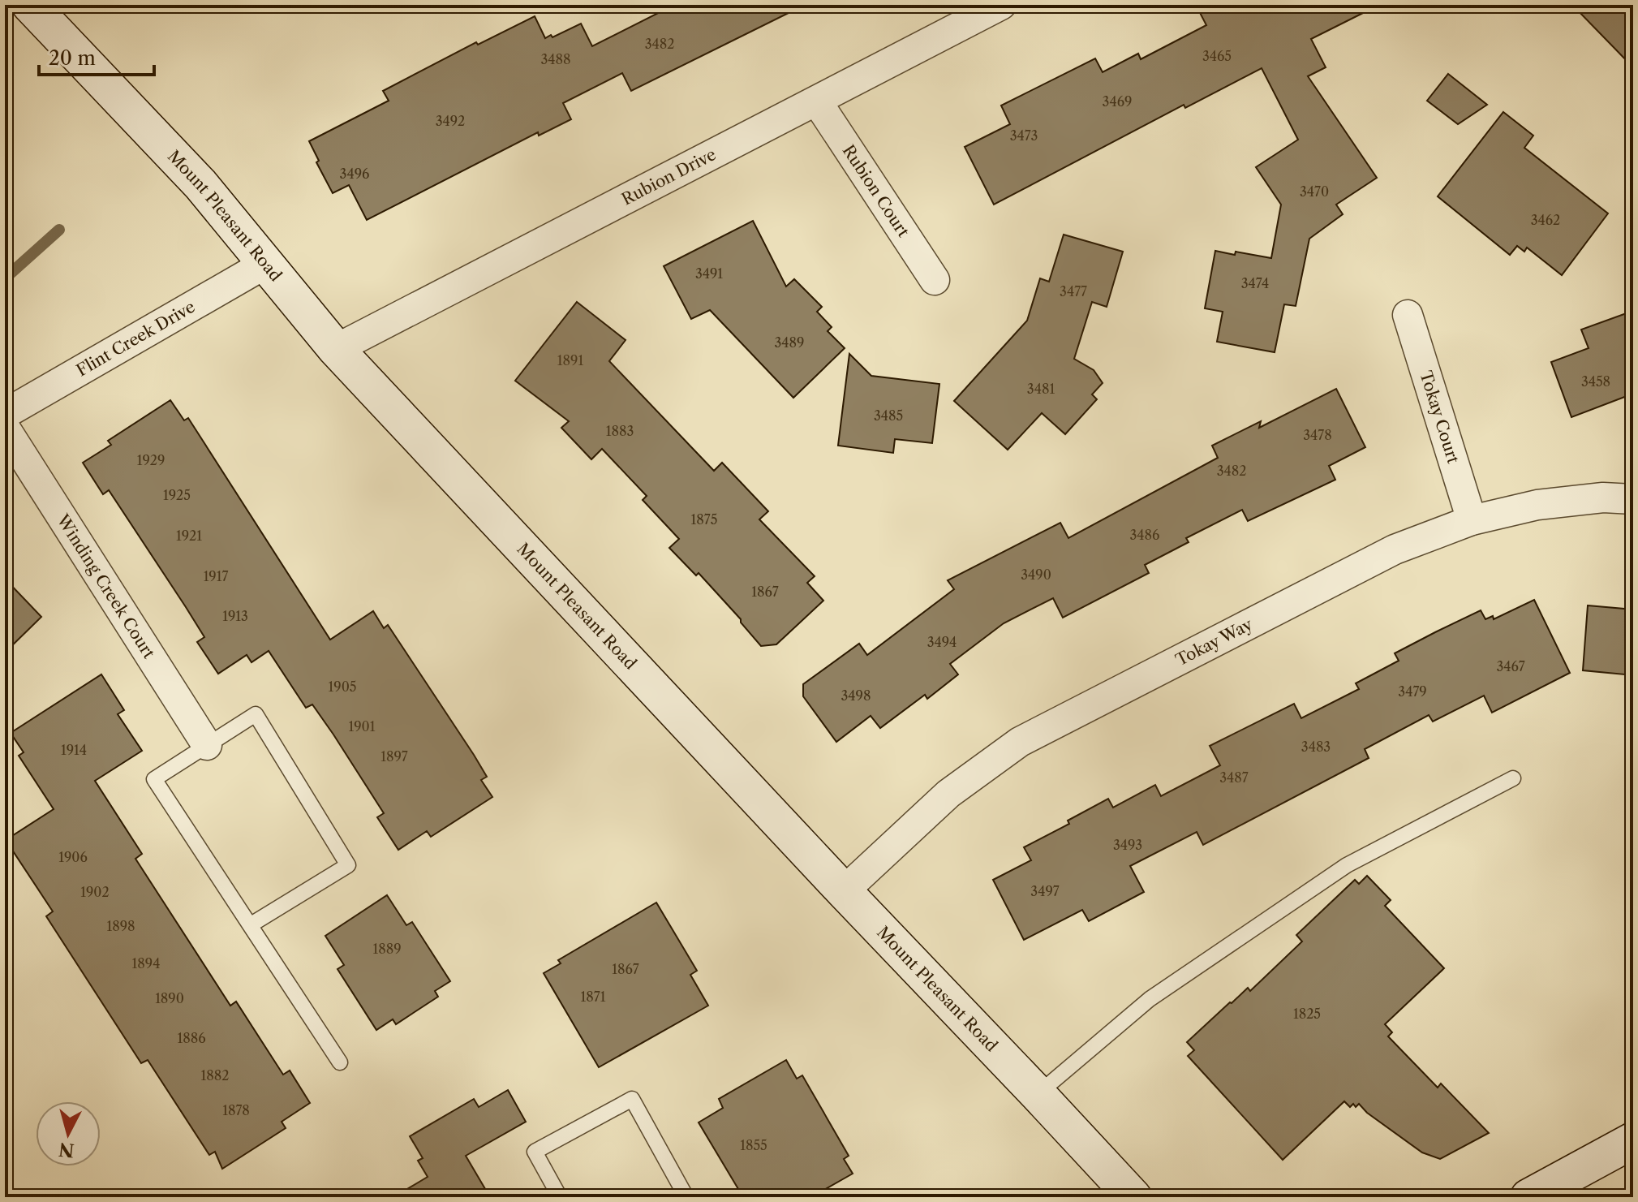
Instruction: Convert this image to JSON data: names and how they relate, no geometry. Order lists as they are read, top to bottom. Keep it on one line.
{"streets":{"street":["Rubion Drive","Rubion Court","Mount Pleasant Road","Flint Creek Drive","Tokay Court","Winding Creek Court","Tokay Way"]},"crossings":[["Rubion Drive","Rubion Court"],["Rubion Drive","Mount Pleasant Road"],["Mount Pleasant Road","Flint Creek Drive"],["Mount Pleasant Road","Tokay Way"],["Tokay Court","Tokay Way"]],"house_numbers":["3482","3465","3488","3469","3492","3473","3496","3470","3462","3491","3474","3477","3489","1891","3458","3481","3485","1883","3478","1929","3482","1925","1875","3486","1921","3490","1917","1867","1913","3494","3467","1905","3479","3498","1901","3483","1914","1897","3487","3493","1906","3497","1902","1898","1889","1894","1867","1871","1890","1825","1886","1882","1878","1855"],"scale_bar":"20 m","north":"bottom"}
